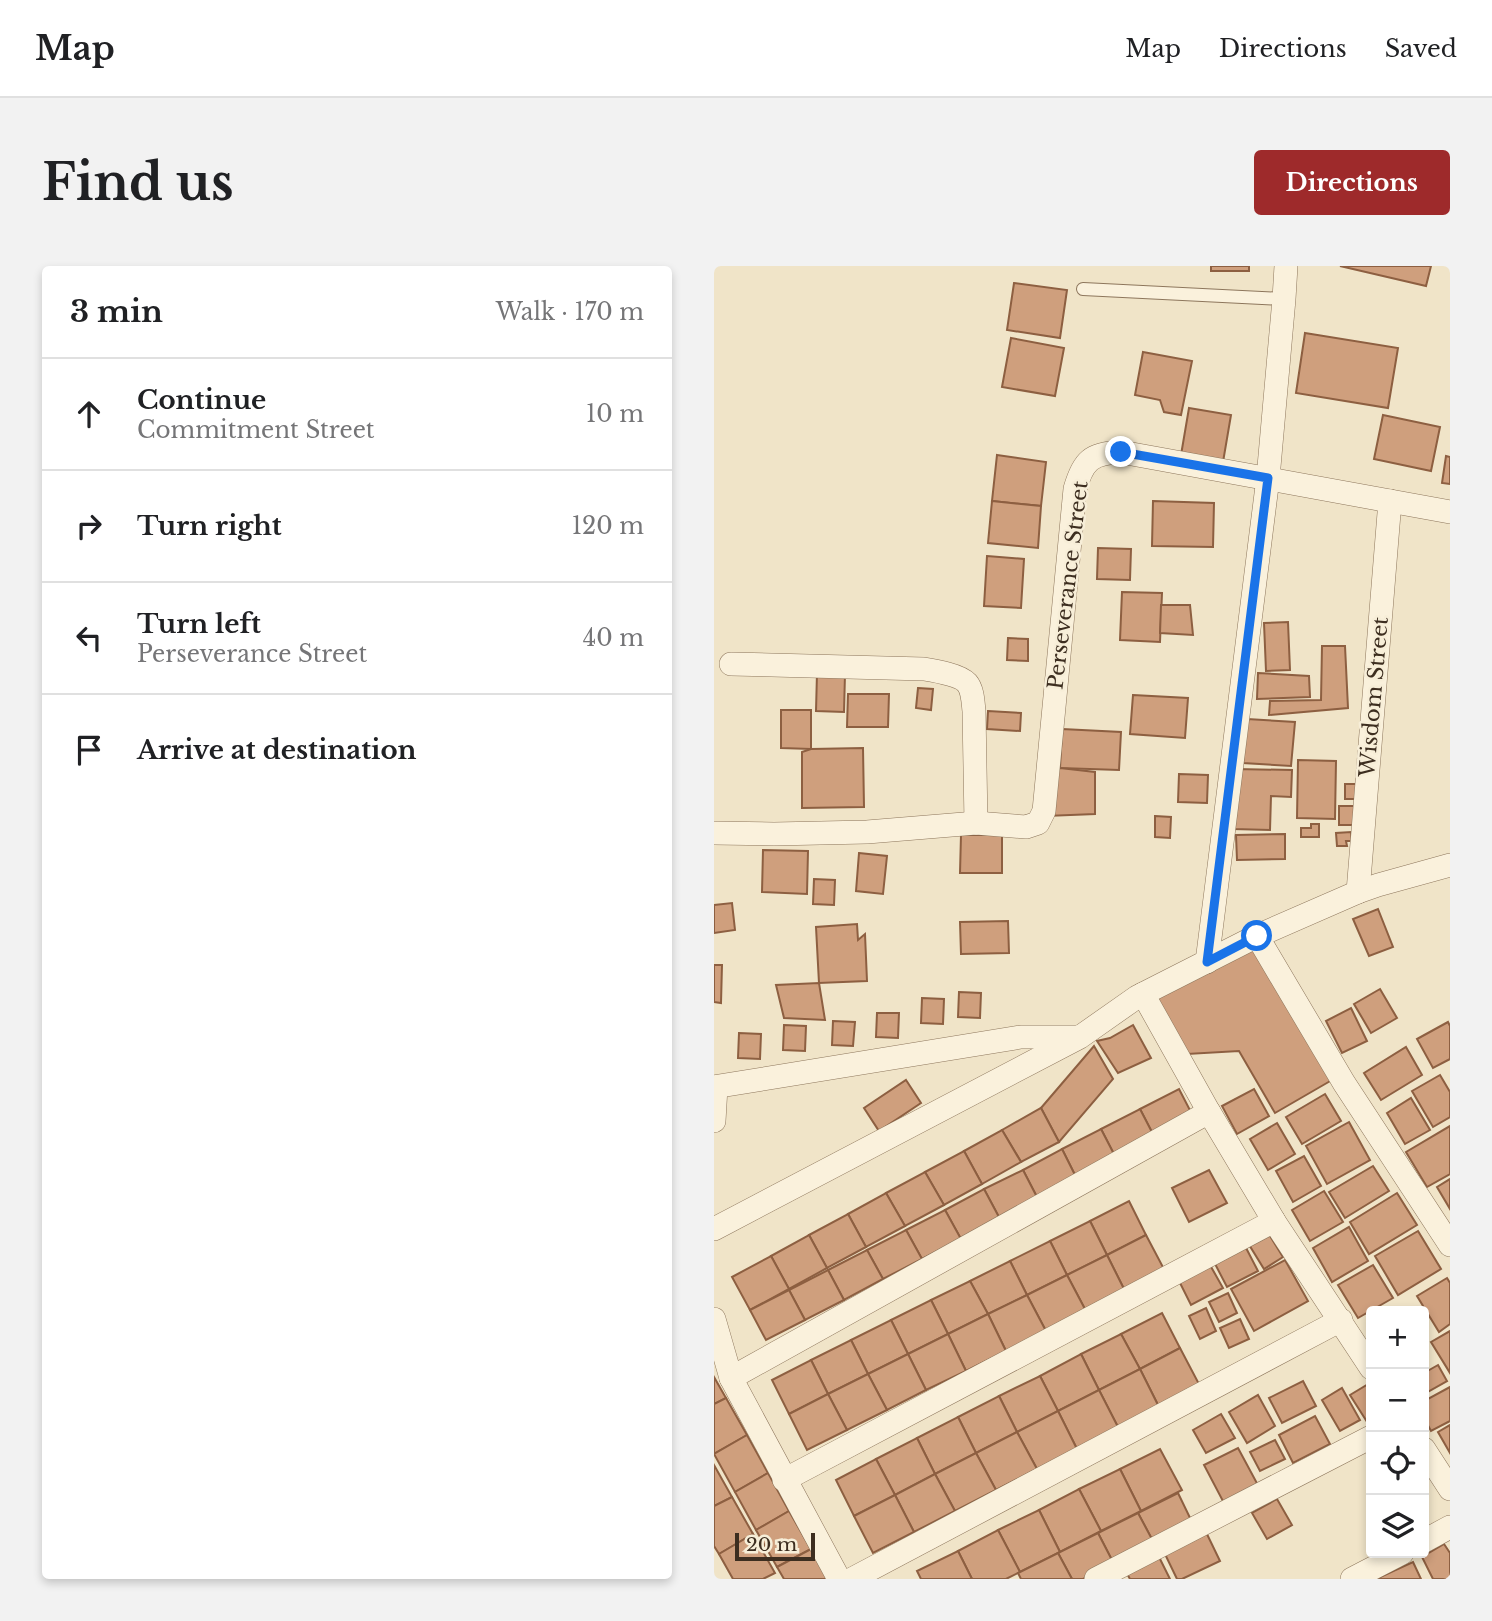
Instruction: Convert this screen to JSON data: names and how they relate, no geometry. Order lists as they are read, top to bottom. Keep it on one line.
{"streets":{"street":["Perseverance Street","Wisdom Street"]},"scale_bar":"20 m","page":{"header":"Map","nav":["Map","Directions","Saved"],"buttons":"Directions","title":"Find us","heading":["3 min","Walk · 170 m"],"list":[["Continue","Commitment Street","10 m"],["Turn right","120 m"],["Turn left","Perseverance Street","40 m"],"Arrive at destination"],"map_buttons":["+","−"],"scale":"20 m"}}
